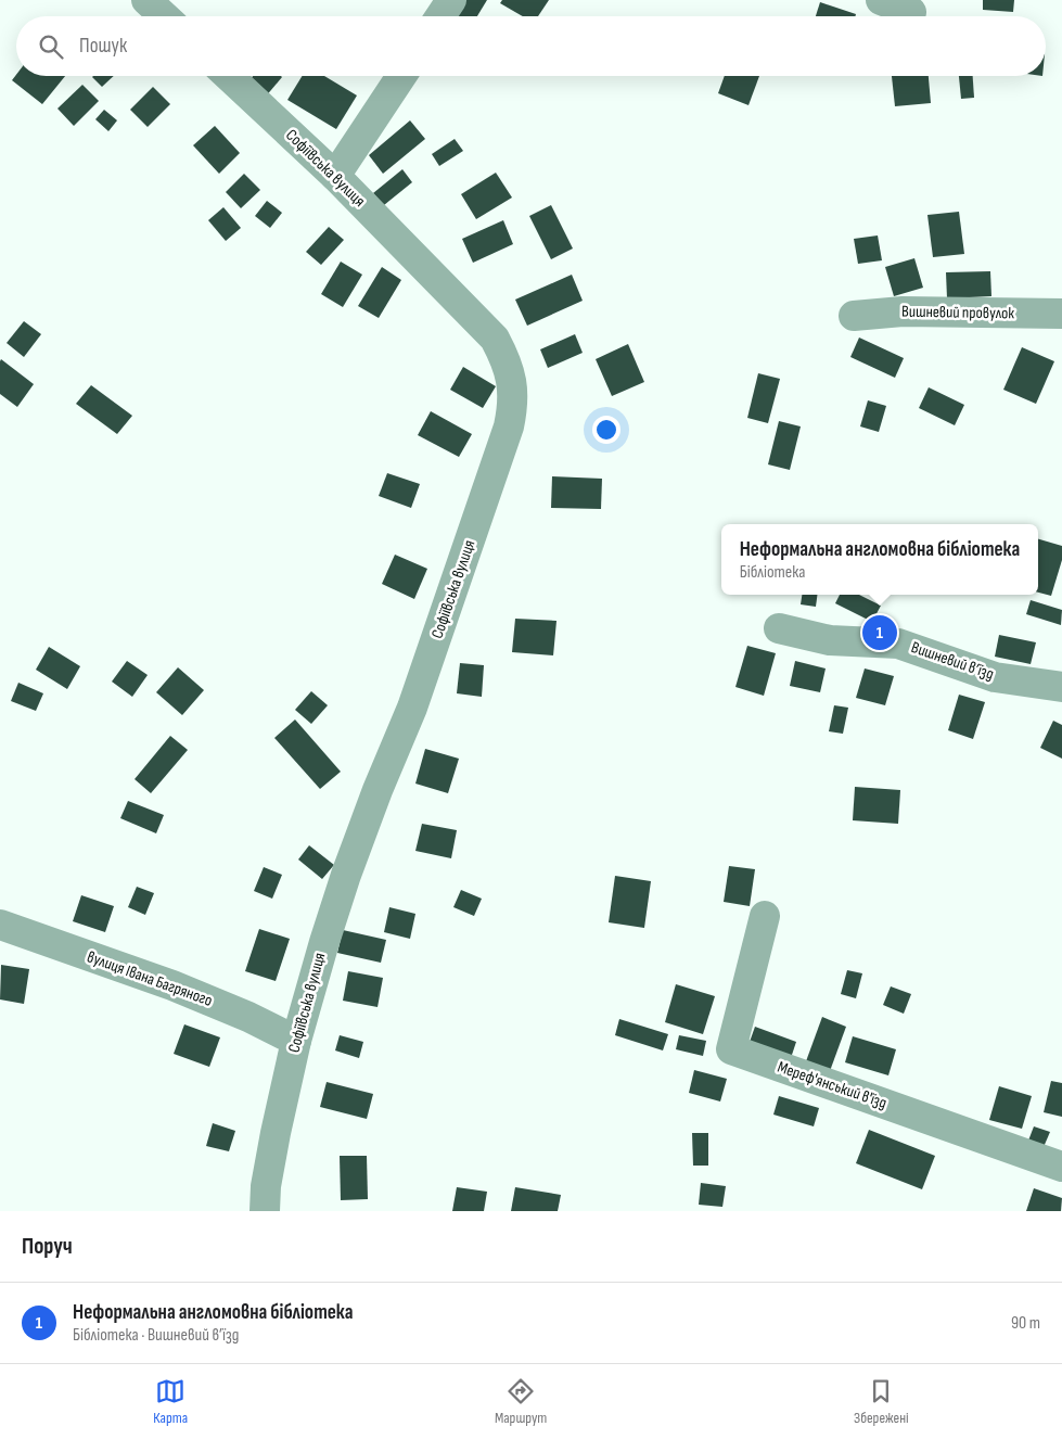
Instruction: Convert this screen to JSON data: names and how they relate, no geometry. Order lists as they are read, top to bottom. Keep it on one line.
{"streets":{"street":["Софіївська вулиця","Вишневий провулок","Вишневий в’їзд","вулиця Івана Багряного","Мереф'янський в'їзд"]},"crossings":[["Софіївська вулиця","вулиця Івана Багряного"]],"page":{"search":"Пошук","popup":["Неформальна англомовна бібліотека","Бібліотека"],"pins":"1","heading":"Поруч","list":[{"mark":"1","name":"Неформальна англомовна бібліотека","note":"Бібліотека · Вишневий в’їзд","value":"90 m"}],"nav":["Карта","Маршрут","Збережені"]}}
